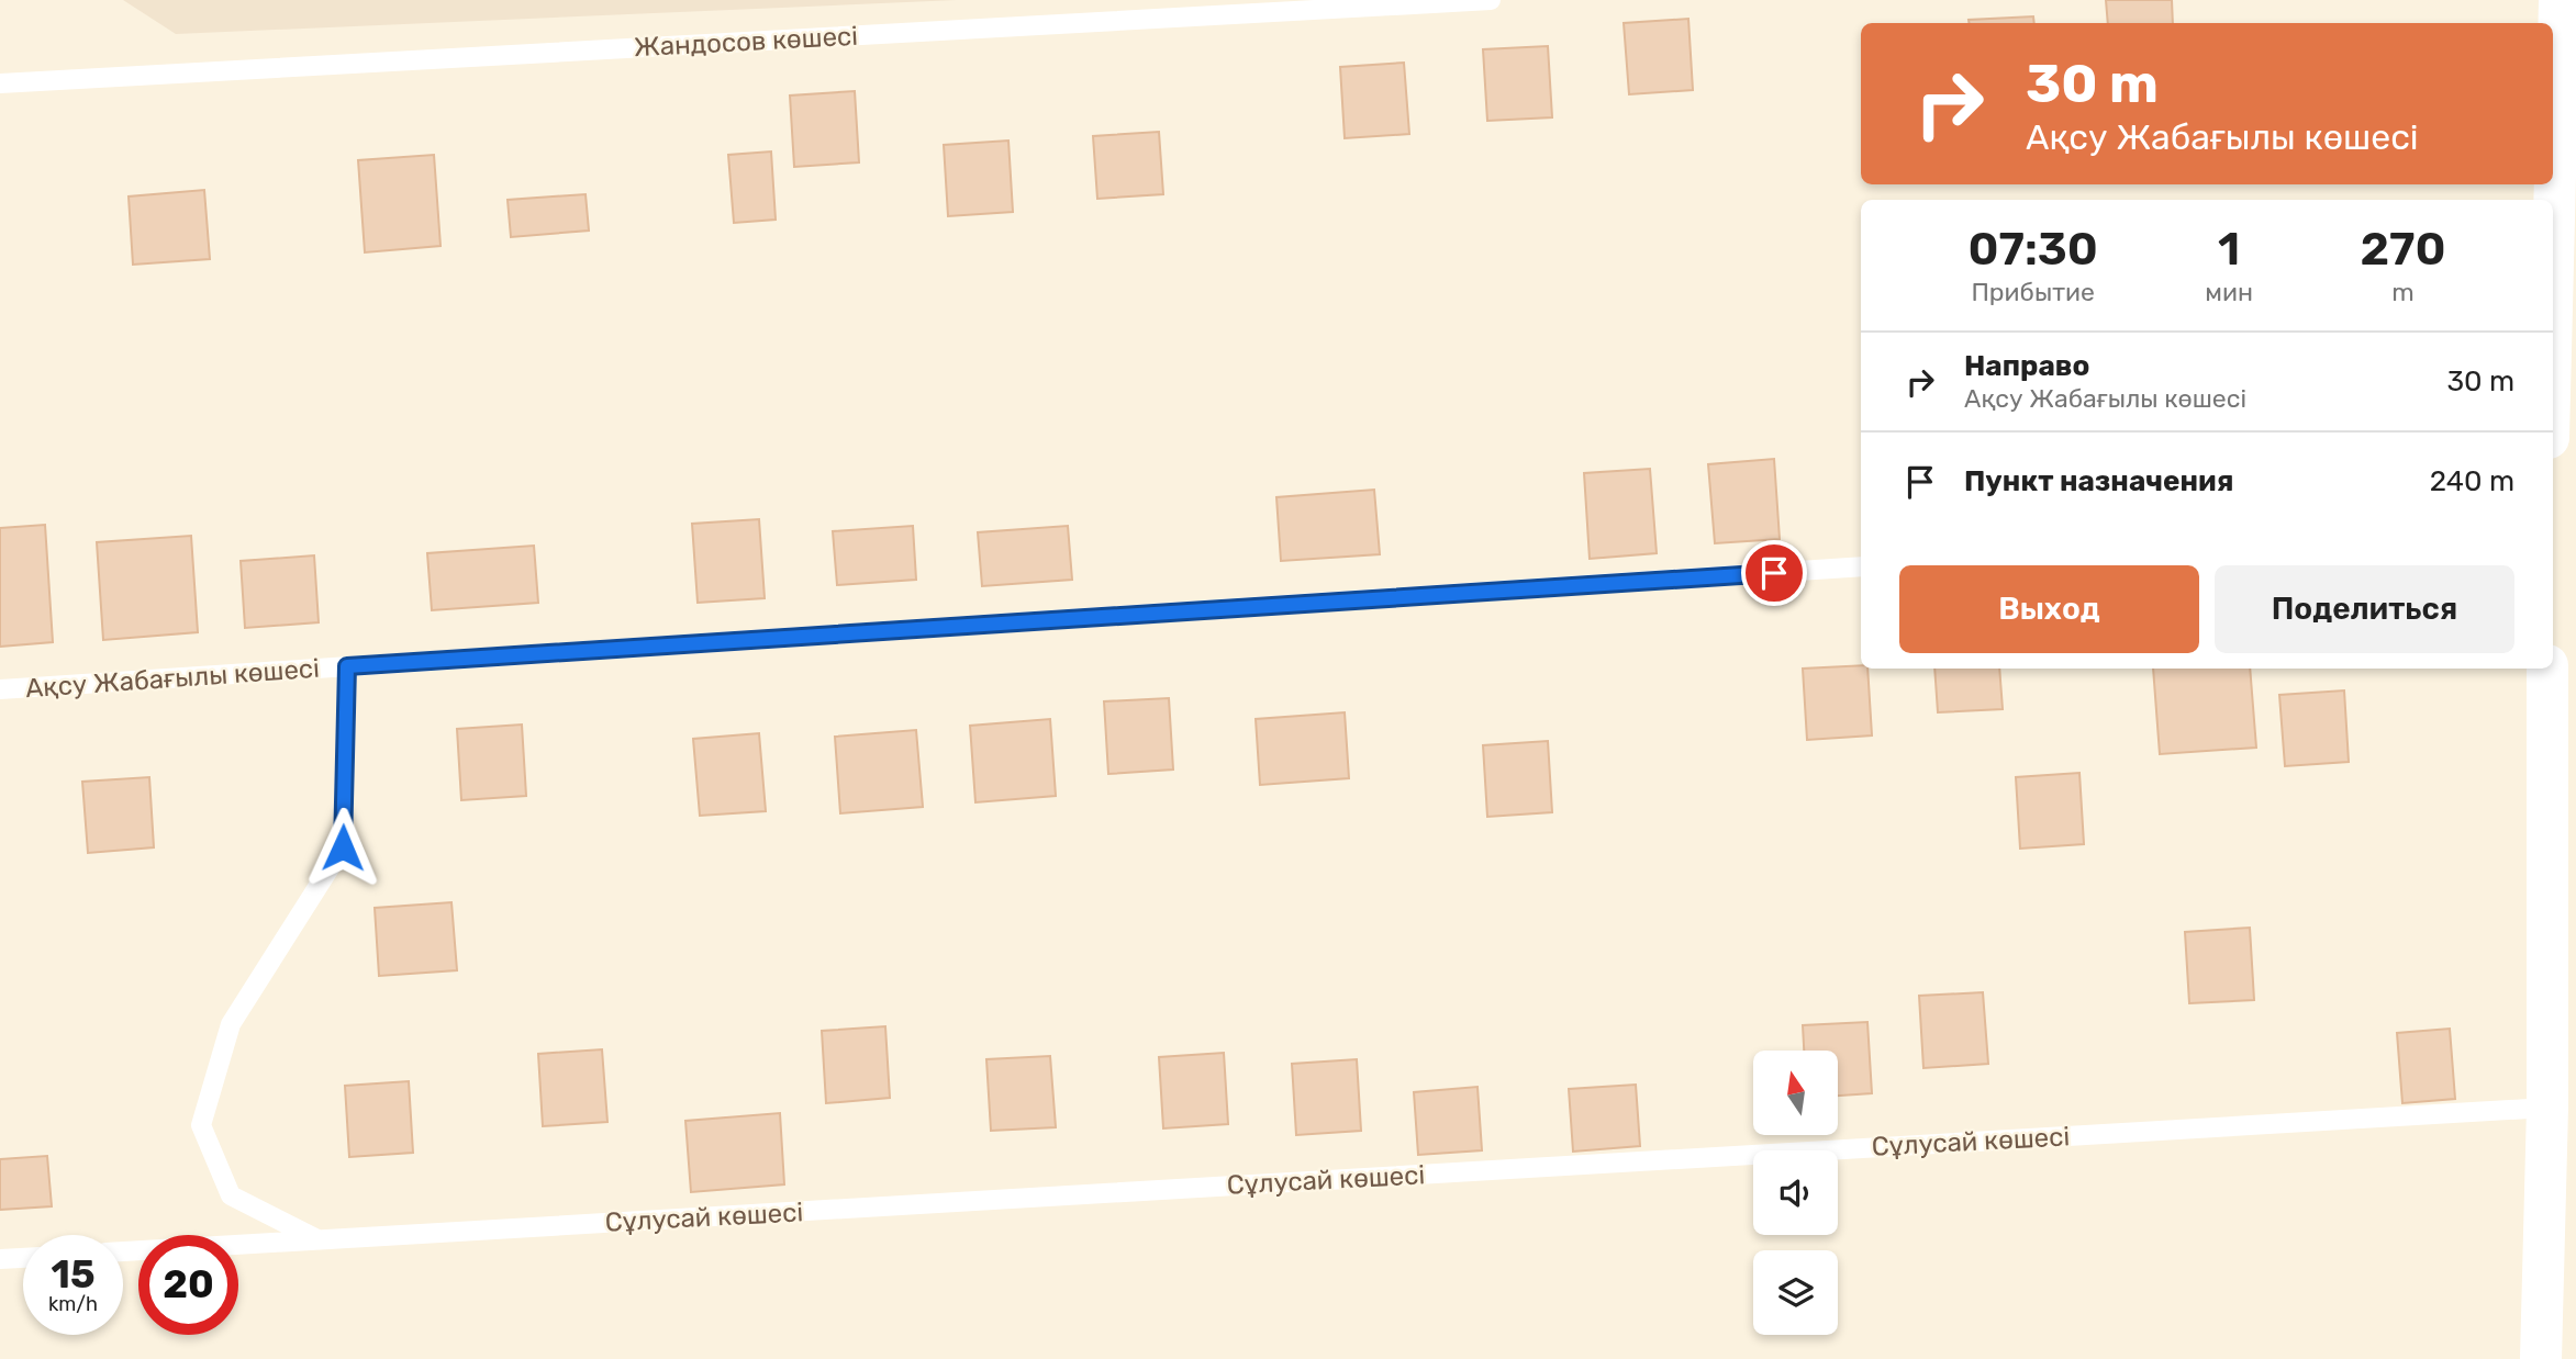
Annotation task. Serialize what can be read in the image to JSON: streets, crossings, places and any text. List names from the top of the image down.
{
  "streets": {
    "lane": ["Жандосов көшесі", "Ақсу Жабағылы көшесі", "Сұлусай көшесі"]
  },
  "north": "top",
  "page": {
    "turn": ["30 m", "Ақсу Жабағылы көшесі"],
    "eta": [
      "07:30",
      "Прибытие",
      "1",
      "мин",
      "270",
      "m"
    ],
    "list": [
      {
        "name": "Направо",
        "note": "Ақсу Жабағылы көшесі",
        "value": "30 m"
      },
      {
        "name": "Пункт назначения",
        "value": "240 m"
      }
    ],
    "buttons": ["Выход", "Поделиться"],
    "speed": "15 km/h",
    "limit": "20"
  }
}
